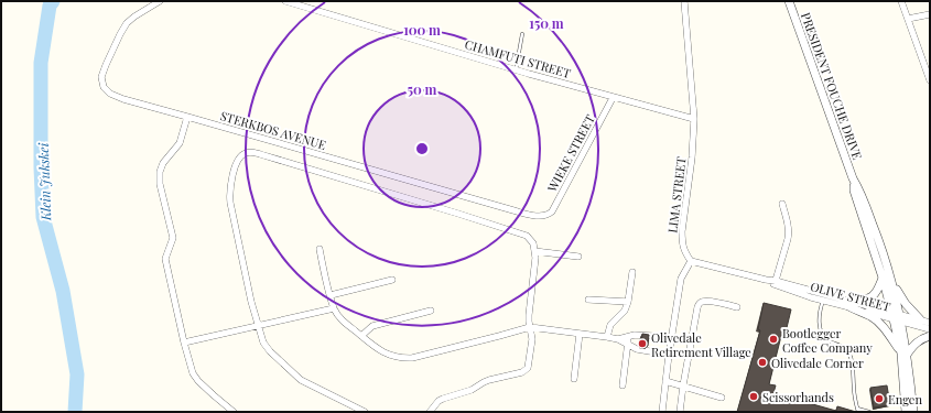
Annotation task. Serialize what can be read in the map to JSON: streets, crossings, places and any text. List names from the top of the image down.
{
  "streets": {
    "street": [
      "CHAMFUTI STREET",
      "PRESIDENT FOUCHE DRIVE",
      "STERKBOS AVENUE",
      "WIEKE STREET",
      "LIMA STREET",
      "OLIVE STREET"
    ]
  },
  "crossings": [
    ["CHAMFUTI STREET", "WIEKE STREET"],
    ["CHAMFUTI STREET", "LIMA STREET"],
    ["PRESIDENT FOUCHE DRIVE", "OLIVE STREET"],
    ["STERKBOS AVENUE", "WIEKE STREET"],
    ["LIMA STREET", "OLIVE STREET"]
  ],
  "water": ["Klein Jukskei"],
  "places": [
    "Bootlegger Coffee Company",
    "Olivedale Retirement Village",
    "Olivedale Corner",
    "Scissorhands",
    "Engen"
  ],
  "rings": ["150 m", "100 m", "50 m"]
}
